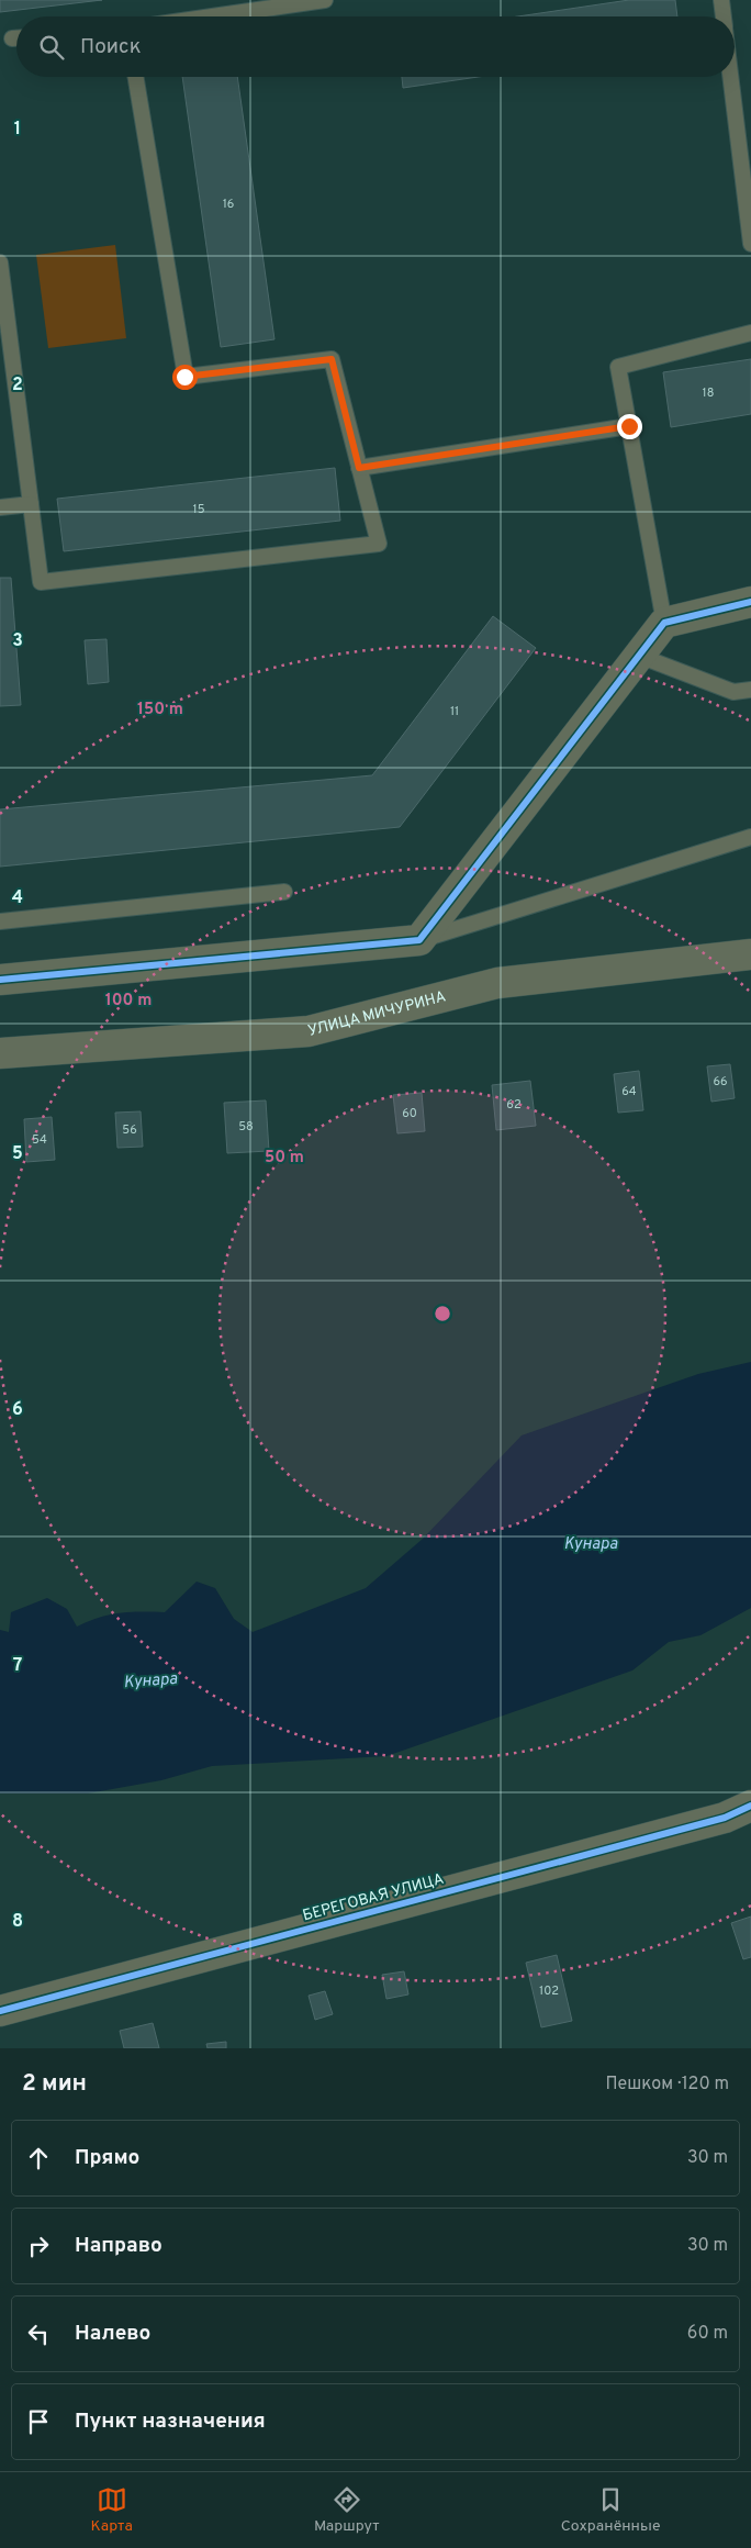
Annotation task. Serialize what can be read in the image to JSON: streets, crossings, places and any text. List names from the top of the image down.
{
  "streets": {
    "street": ["УЛИЦА МИЧУРИНА", "БЕРЕГОВАЯ УЛИЦА"]
  },
  "water": ["Кунара"],
  "house_numbers": [
    "16",
    "18",
    "15",
    "11",
    "66",
    "64",
    "62",
    "60",
    "58",
    "56",
    "54",
    "102"
  ],
  "page": {
    "search": "Поиск",
    "heading": ["2 мин", "Пешком · 120 m"],
    "list": [
      ["Прямо", "30 m"],
      ["Направо", "30 m"],
      ["Налево", "60 m"],
      "Пункт назначения"
    ],
    "nav": ["Карта", "Маршрут", "Сохранённые"]
  },
  "grid": {
    "rows": [
      "1",
      "2",
      "3",
      "4",
      "5",
      "6",
      "7",
      "8"
    ]
  },
  "rings": ["150 m", "100 m", "50 m"]
}
